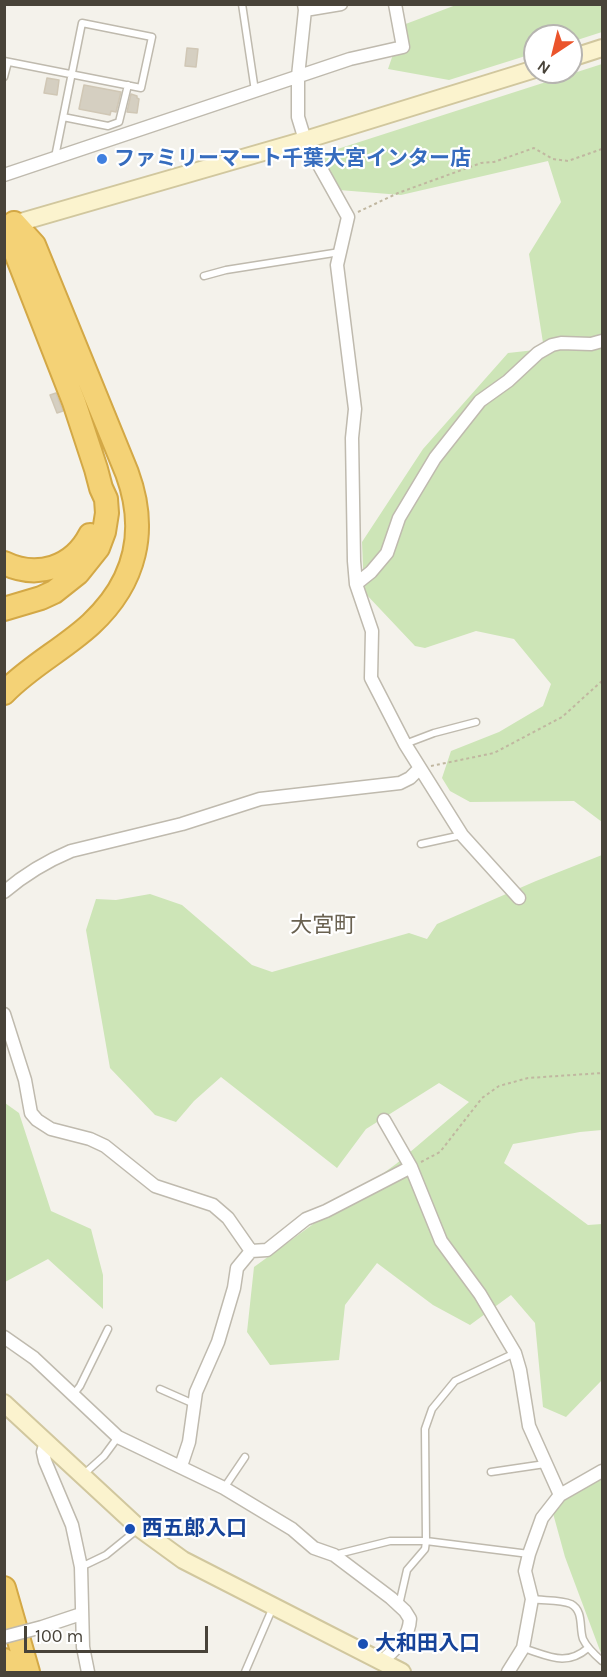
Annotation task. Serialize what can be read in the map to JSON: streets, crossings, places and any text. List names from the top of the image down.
{
  "districts": ["大宮町"],
  "places": ["ファミリーマート千葉大宮インター店", "西五郎入口", "大和田入口"],
  "scale_bar": "100 m",
  "north": "bottom left"
}
